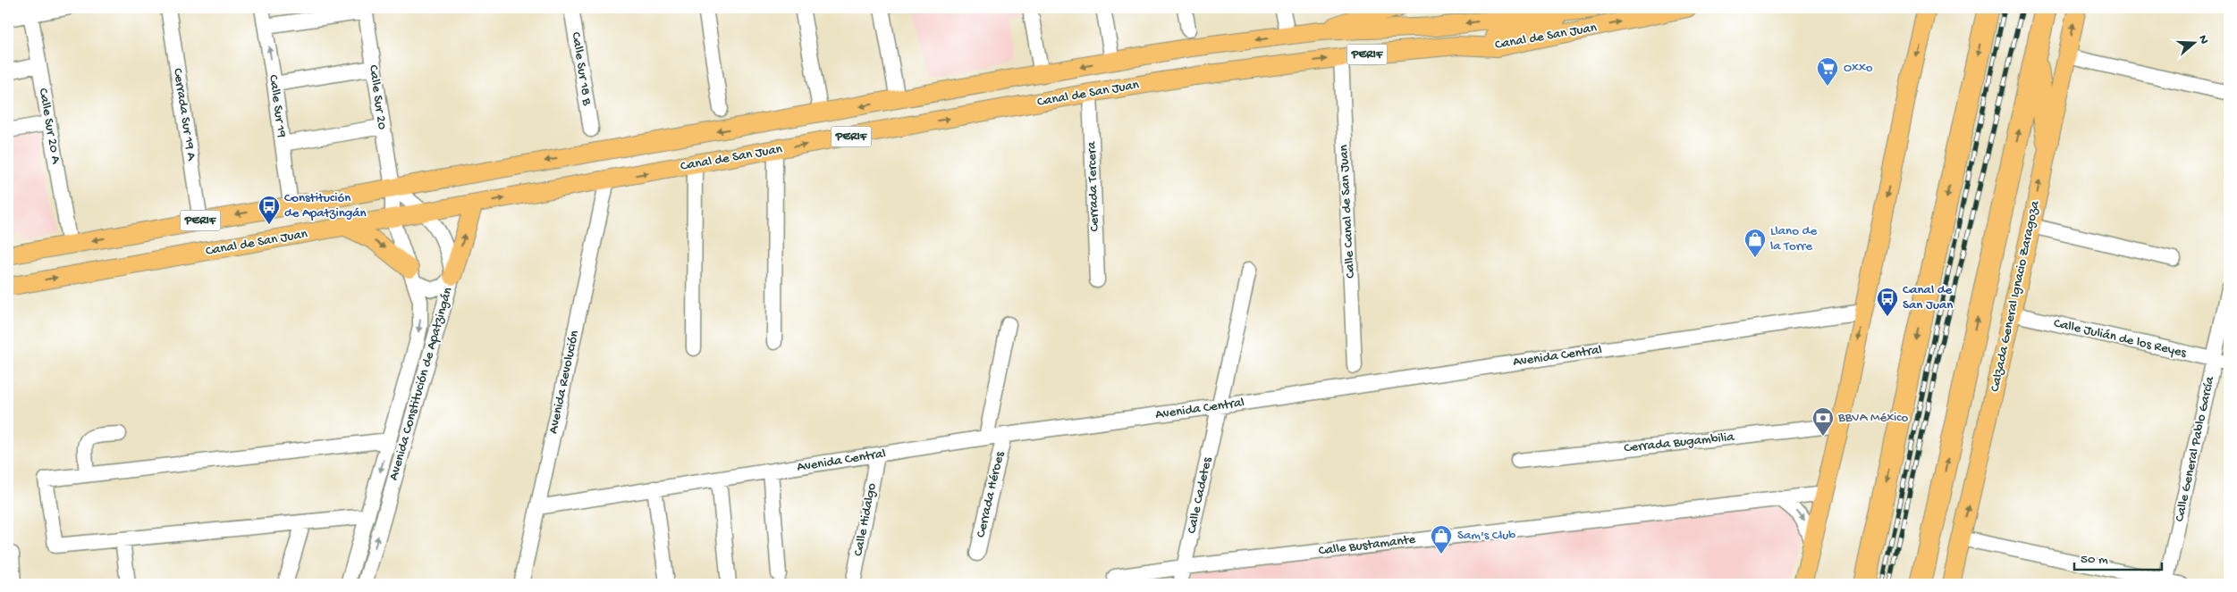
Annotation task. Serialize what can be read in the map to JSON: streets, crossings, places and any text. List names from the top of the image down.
{
  "streets": {
    "main road": ["Canal de San Juan", "PERIF", "Calzada General Ignacio Zaragoza"],
    "street": [
      "Calle Sur 18 B",
      "Calle Sur 20",
      "Calle Sur 19",
      "Cerrada Sur 19 A",
      "Calle Sur 20 A",
      "Cerrada Tercera",
      "Calle Canal de San Juan",
      "Calle Julián de los Reyes",
      "Avenida Central",
      "Avenida Revolución",
      "Avenida Constitución de Apatzingán",
      "Cerrada Bugambilia",
      "Calle General Pablo García",
      "Cerrada Héroes",
      "Calle Cadetes",
      "Calle Hidalgo",
      "Calle Bustamante"
    ]
  },
  "crossings": [
    ["Canal de San Juan", "Calle Sur 20"],
    ["Canal de San Juan", "Calle Sur 19"],
    ["Canal de San Juan", "Cerrada Sur 19 A"],
    ["Canal de San Juan", "Calle Sur 20 A"],
    ["Canal de San Juan", "Cerrada Tercera"],
    ["Canal de San Juan", "Calle Canal de San Juan"],
    ["Canal de San Juan", "Avenida Revolución"],
    ["Canal de San Juan", "Avenida Constitución de Apatzingán"],
    ["Calle Sur 20", "Avenida Constitución de Apatzingán"],
    ["Calzada General Ignacio Zaragoza", "Calle Julián de los Reyes"],
    ["Calle Julián de los Reyes", "Calle General Pablo García"],
    ["Avenida Central", "Avenida Revolución"],
    ["Avenida Central", "Cerrada Héroes"],
    ["Avenida Central", "Calle Cadetes"],
    ["Avenida Central", "Calle Hidalgo"],
    ["Calle Cadetes", "Calle Bustamante"]
  ],
  "places": {
    "supermarket": ["Oxxo"],
    "bus stop": ["Constitución de Apatzingán", "Canal de San Juan"],
    "shop": ["Llano de la Torre", "Sam's Club"],
    "bank": ["BBVA México"]
  },
  "scale_bar": "50 m",
  "north": "right"
}
